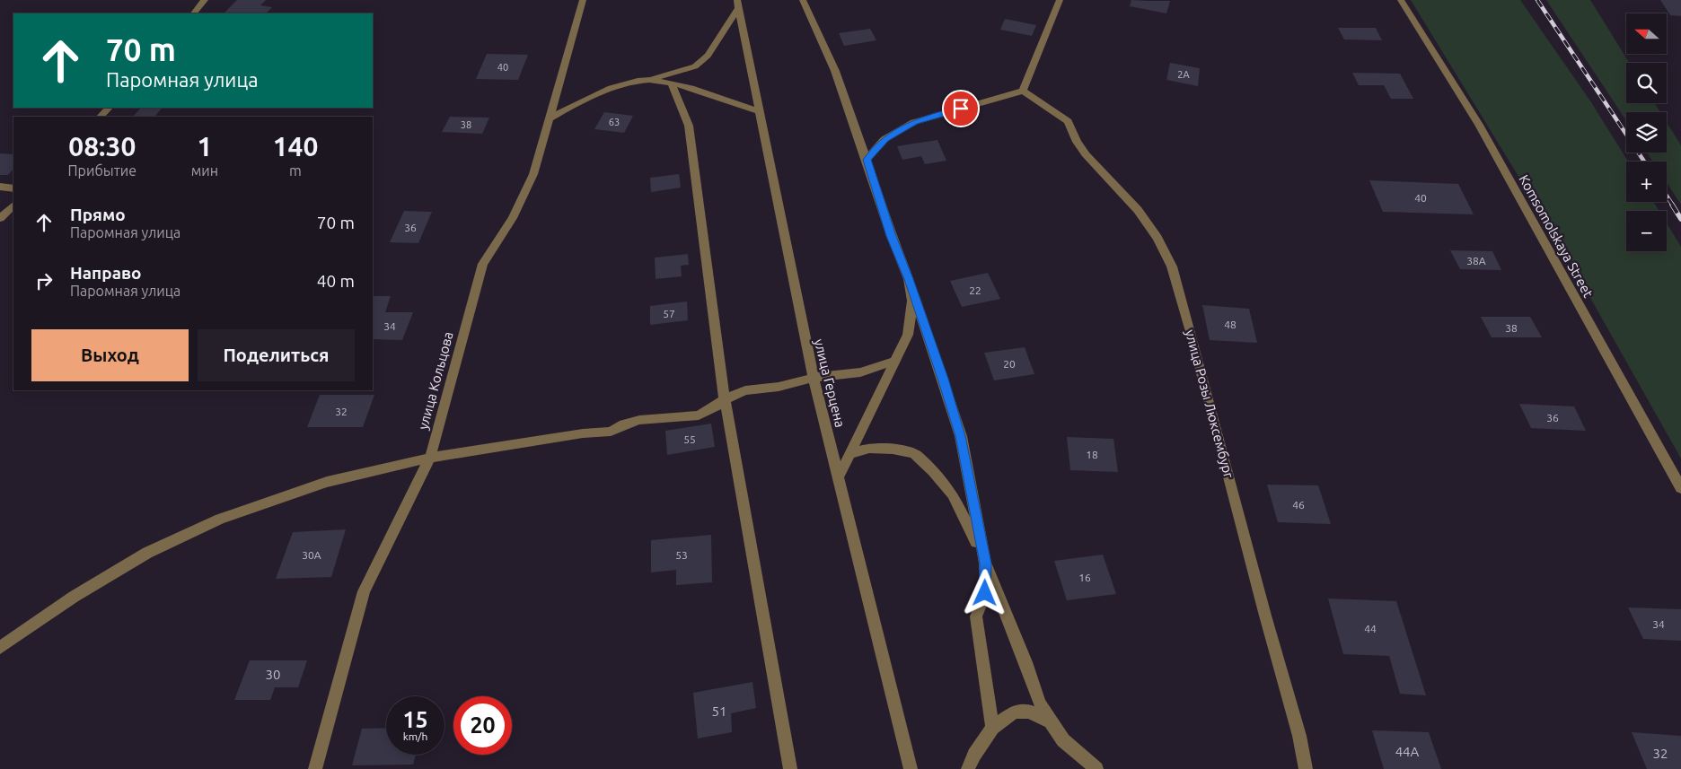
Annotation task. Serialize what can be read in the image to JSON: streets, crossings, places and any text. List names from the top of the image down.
{
  "streets": {
    "street": [
      "Komsomolskaya Street",
      "улица Кольцова",
      "улица Герцена",
      "улица Розы Люксембург"
    ]
  },
  "house_numbers": [
    "40",
    "2А",
    "63",
    "38",
    "40",
    "36",
    "38А",
    "22",
    "57",
    "48",
    "34",
    "38",
    "20",
    "32",
    "36",
    "55",
    "18",
    "46",
    "30А",
    "53",
    "16",
    "34",
    "44",
    "30",
    "51",
    "44А",
    "32"
  ],
  "north": "left",
  "page": {
    "map_buttons": ["+", "−"],
    "turn": ["70 m", "Паромная улица"],
    "eta": [
      "08:30",
      "Прибытие",
      "1",
      "мин",
      "140",
      "m"
    ],
    "list": [
      {
        "name": "Прямо",
        "note": "Паромная улица",
        "value": "70 m"
      },
      {
        "name": "Направо",
        "note": "Паромная улица",
        "value": "40 m"
      }
    ],
    "buttons": ["Выход", "Поделиться"],
    "speed": "15 km/h",
    "limit": "20"
  }
}
